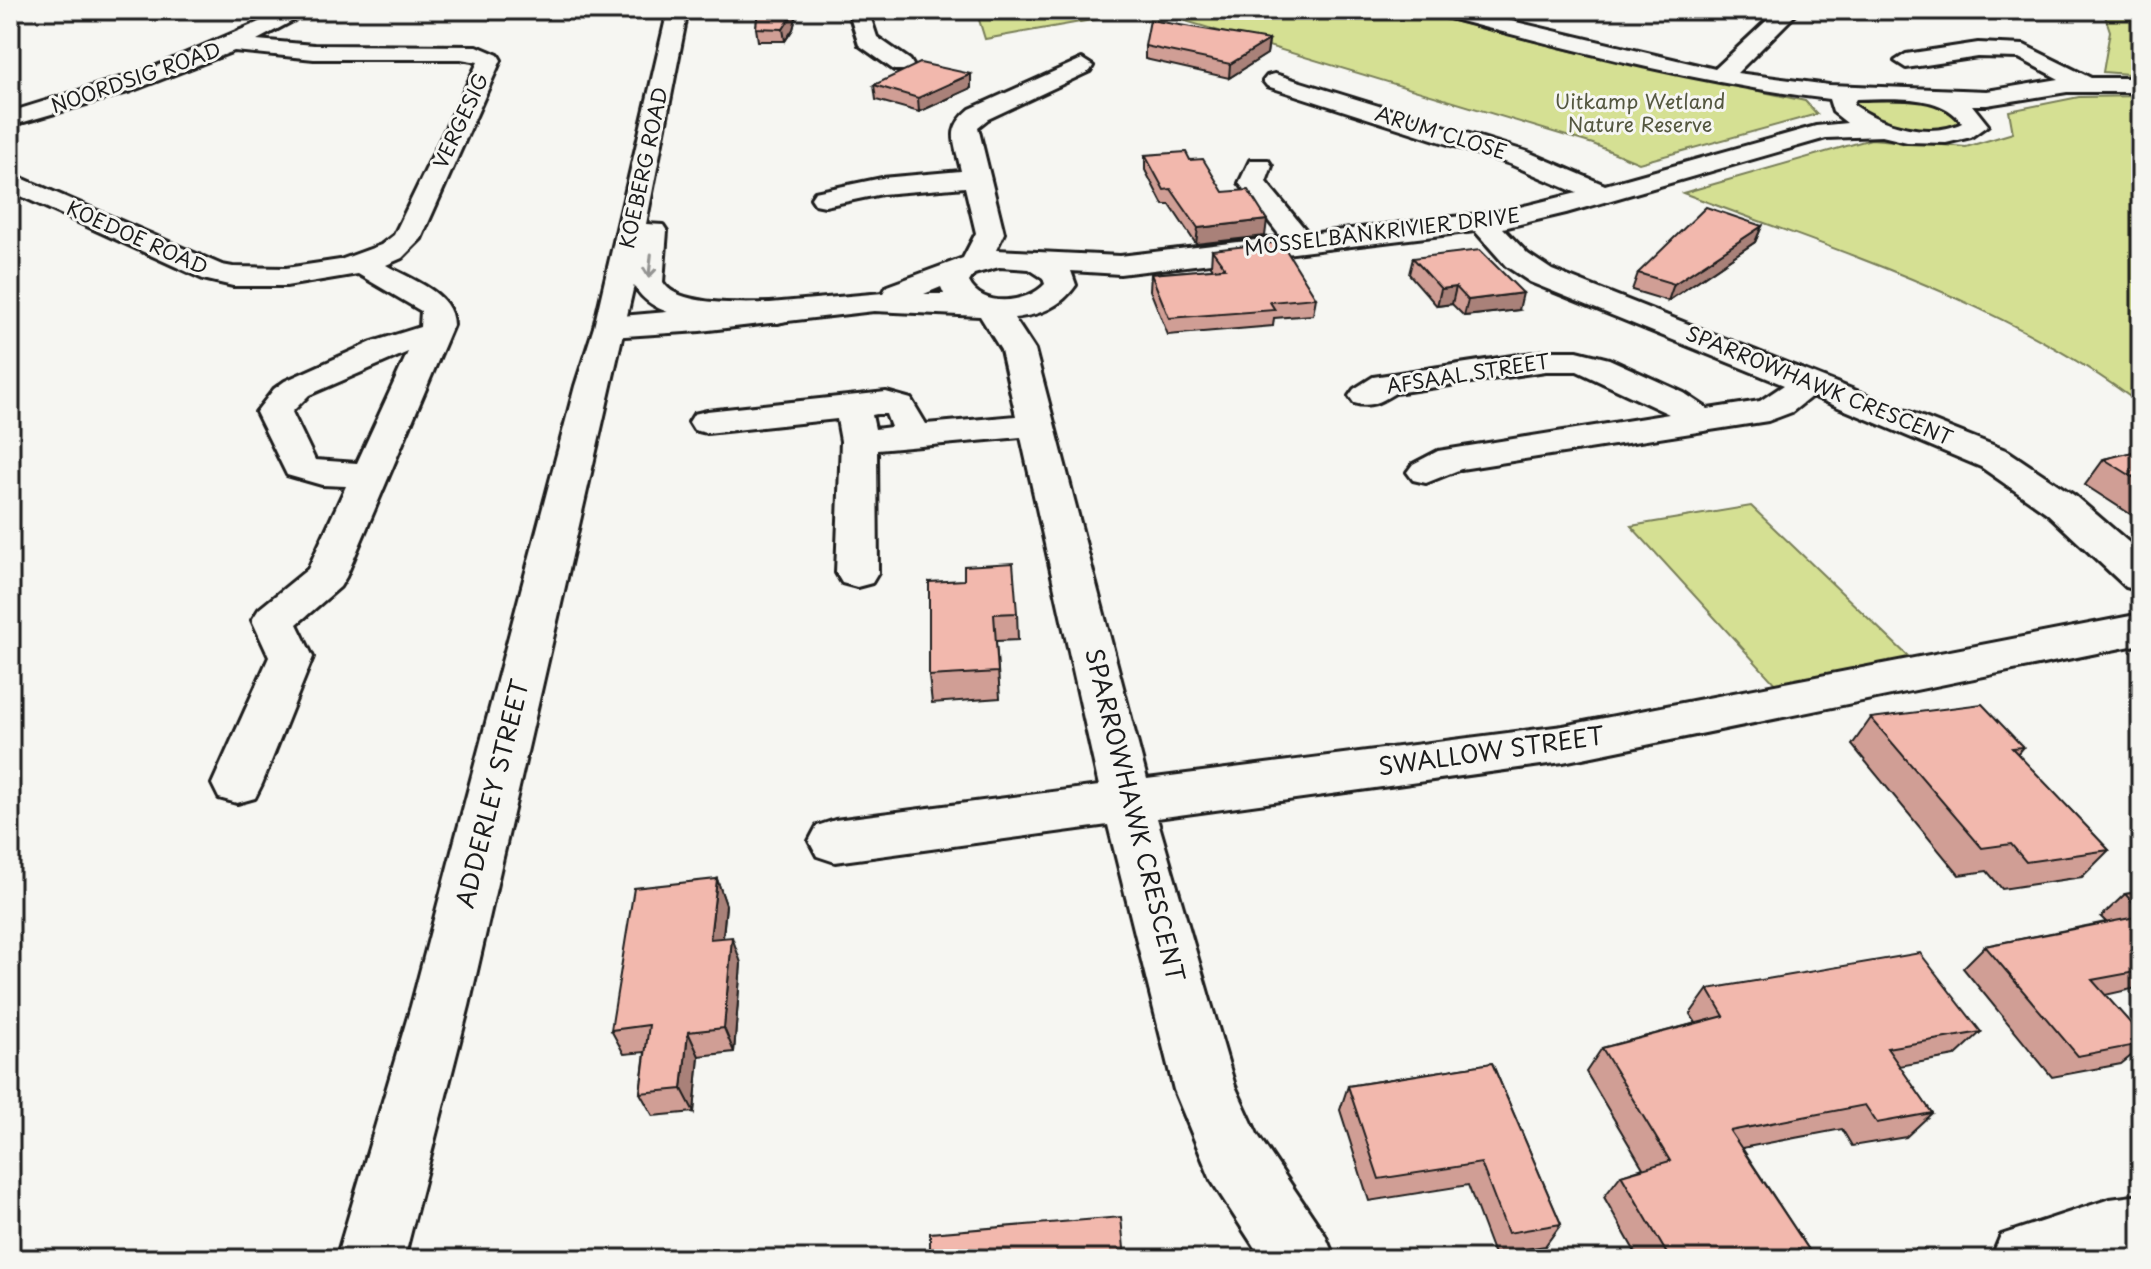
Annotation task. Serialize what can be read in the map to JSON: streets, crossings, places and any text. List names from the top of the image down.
{
  "streets": {
    "street": [
      "NOORDSIG ROAD",
      "VERGESIG",
      "ARUM CLOSE",
      "KOEBERG ROAD",
      "MOSSELBANKRIVIER DRIVE",
      "KOEDOE ROAD",
      "AFSAAL STREET",
      "SPARROWHAWK CRESCENT",
      "SWALLOW STREET",
      "ADDERLEY STREET"
    ]
  },
  "crossings": [
    ["NOORDSIG ROAD", "VERGESIG"],
    ["VERGESIG", "KOEDOE ROAD"],
    ["ARUM CLOSE", "MOSSELBANKRIVIER DRIVE"],
    ["KOEBERG ROAD", "MOSSELBANKRIVIER DRIVE"],
    ["KOEBERG ROAD", "ADDERLEY STREET"],
    ["MOSSELBANKRIVIER DRIVE", "SPARROWHAWK CRESCENT"],
    ["MOSSELBANKRIVIER DRIVE", "ADDERLEY STREET"],
    ["SPARROWHAWK CRESCENT", "SWALLOW STREET"]
  ],
  "parks": ["Uitkamp Wetland Nature Reserve"]
}
